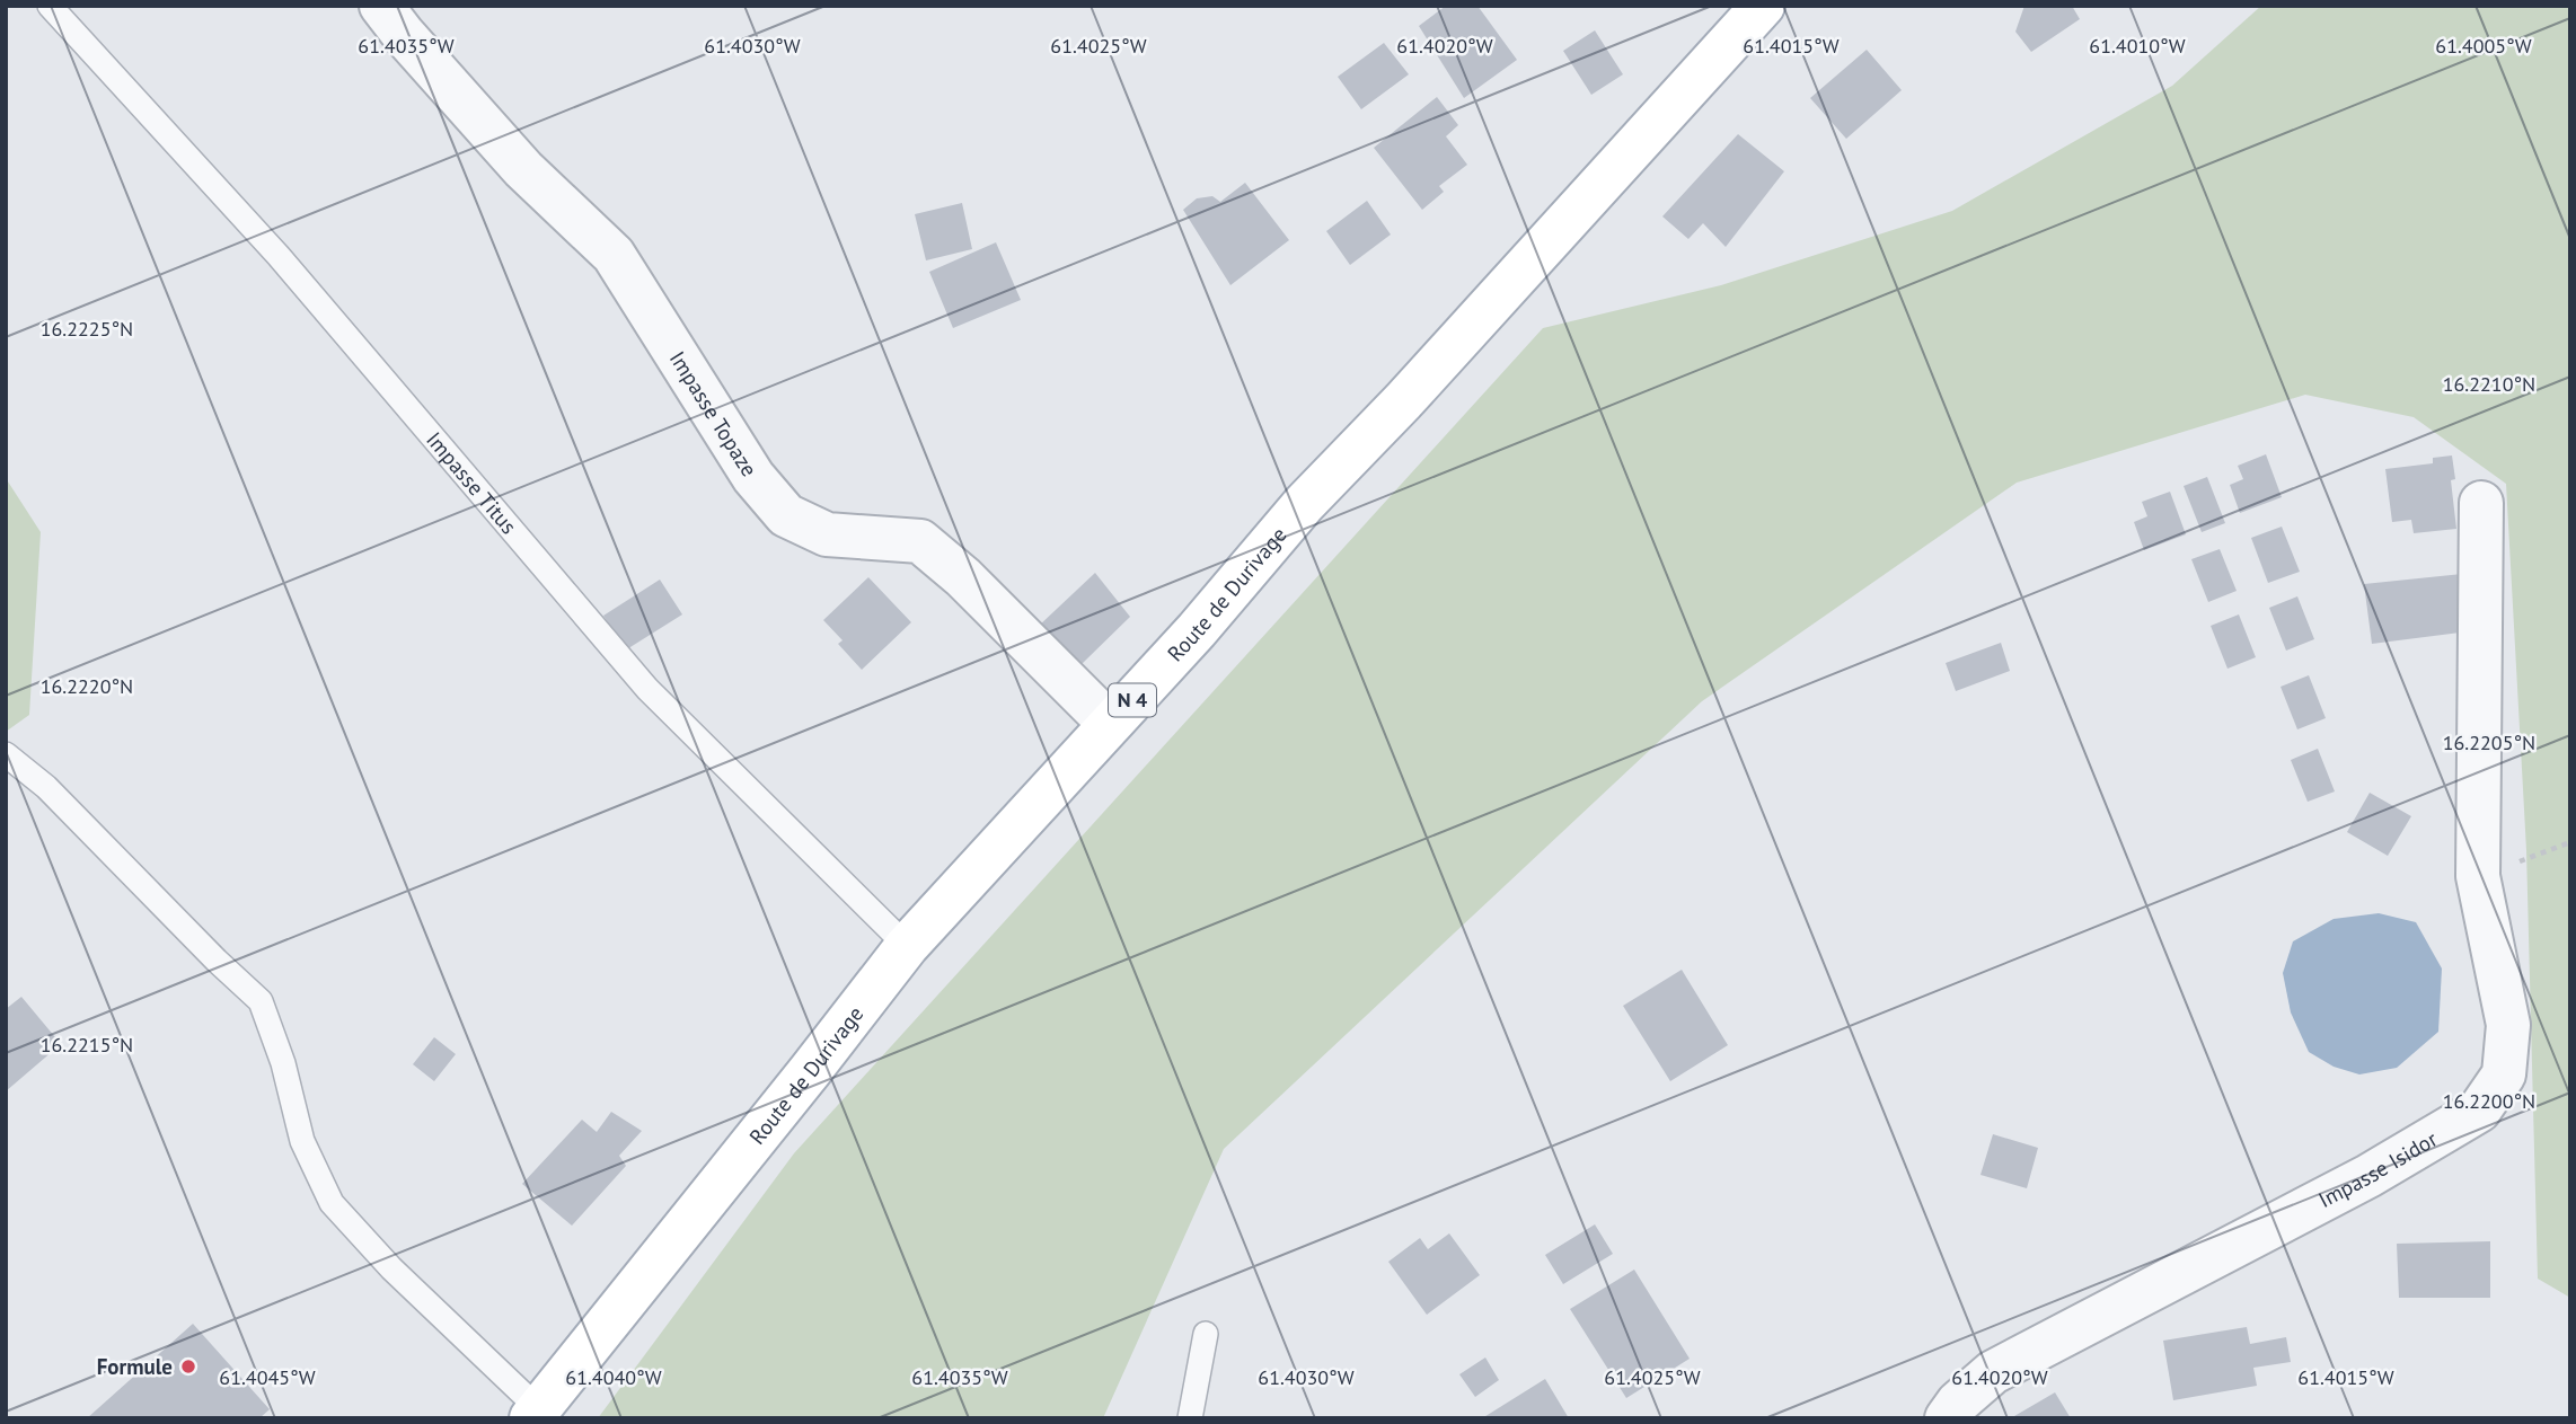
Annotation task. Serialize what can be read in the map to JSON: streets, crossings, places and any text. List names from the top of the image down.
{
  "streets": {
    "main road": ["Route de Durivage", "N 4"],
    "street": ["Impasse Topaze", "Impasse Isidor"],
    "lane": ["Impasse Titus"]
  },
  "crossings": [
    ["Impasse Topaze", "Route de Durivage"],
    ["Impasse Titus", "Route de Durivage"]
  ],
  "places": ["Formule"],
  "coordinates": [
    "61.4025°W",
    "61.4015°W",
    "61.4035°W",
    "61.4030°W",
    "61.4020°W",
    "61.4010°W",
    "61.4005°W",
    "16.2225°N",
    "16.2210°N",
    "16.2220°N",
    "16.2205°N",
    "16.2215°N",
    "16.2200°N",
    "61.4045°W",
    "61.4040°W"
  ]
}
